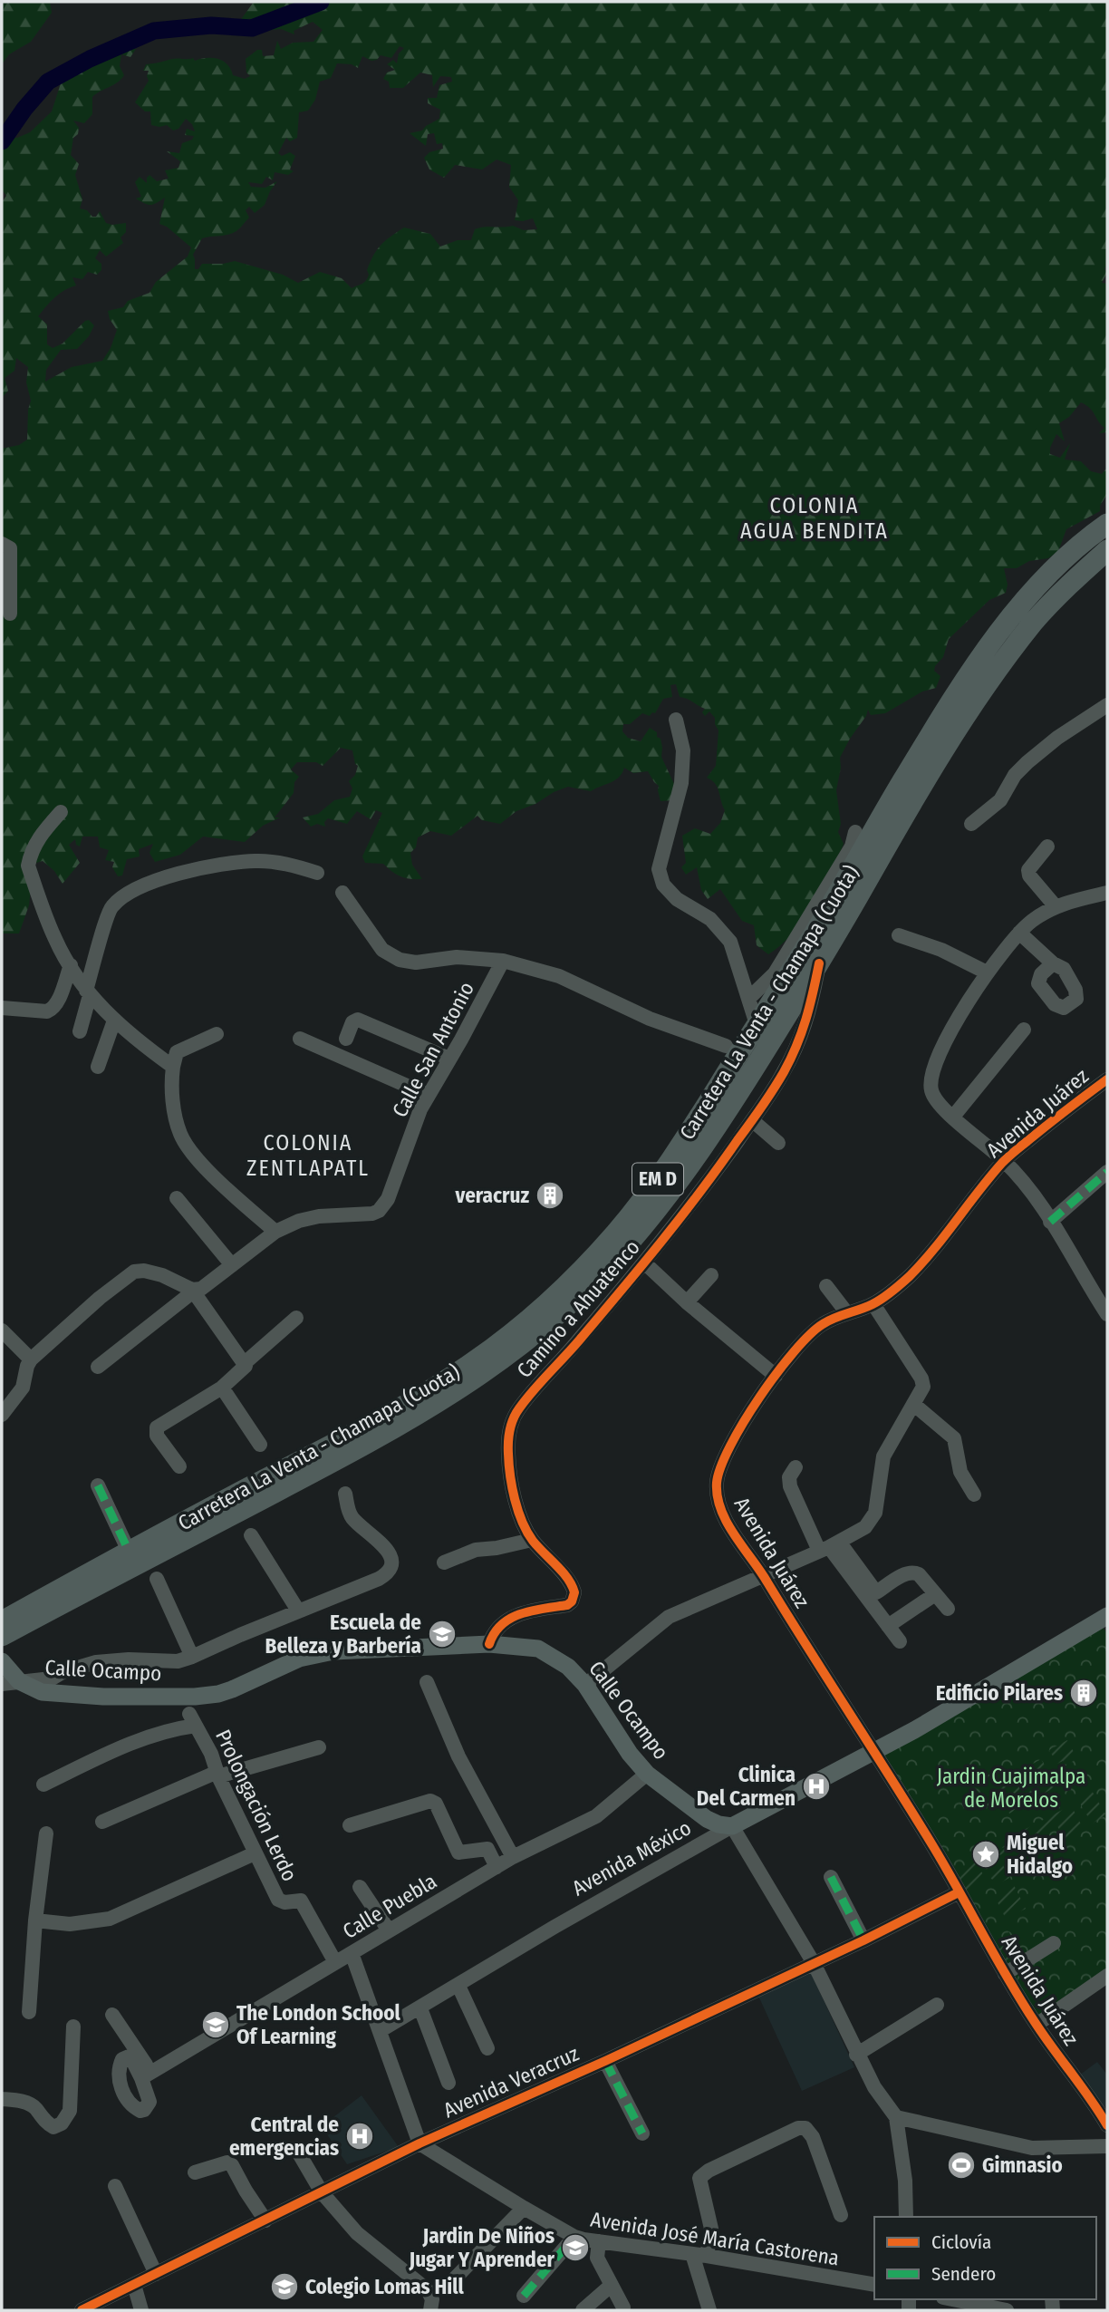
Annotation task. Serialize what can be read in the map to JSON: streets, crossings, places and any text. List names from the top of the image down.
{
  "streets": {
    "highway": ["Carretera La Venta - Chamapa (Cuota)", "EM D"],
    "main road": ["Calle Ocampo", "Avenida México"],
    "street": [
      "Calle San Antonio",
      "Avenida Juárez",
      "Camino a Ahuatenco",
      "Prolongación Lerdo",
      "Calle Puebla",
      "Avenida Veracruz",
      "Avenida José María Castorena"
    ]
  },
  "crossings": [
    ["Carretera La Venta - Chamapa (Cuota)", "Camino a Ahuatenco"],
    ["Avenida Juárez", "Avenida México"],
    ["Avenida Juárez", "Avenida Veracruz"],
    ["Camino a Ahuatenco", "Calle Ocampo"],
    ["Calle Ocampo", "Avenida México"],
    ["Calle Ocampo", "Calle Puebla"],
    ["Prolongación Lerdo", "Calle Puebla"],
    ["Avenida Veracruz", "Avenida José María Castorena"]
  ],
  "districts": ["COLONIA AGUA BENDITA", "COLONIA ZENTLAPATL"],
  "parks": ["Jardin Cuajimalpa de Morelos"],
  "places": {
    "building": ["veracruz", "Edificio Pilares"],
    "school or university": [
      "Escuela de Belleza y Barbería",
      "The London School Of Learning",
      "Jardin De Niños Jugar Y Aprender",
      "Colegio Lomas Hill"
    ],
    "hospital": ["Clinica Del Carmen", "Central de emergencias"],
    "place": ["Miguel Hidalgo"],
    "sports": ["Gimnasio"]
  },
  "legend": ["Ciclovía", "Sendero"]
}
